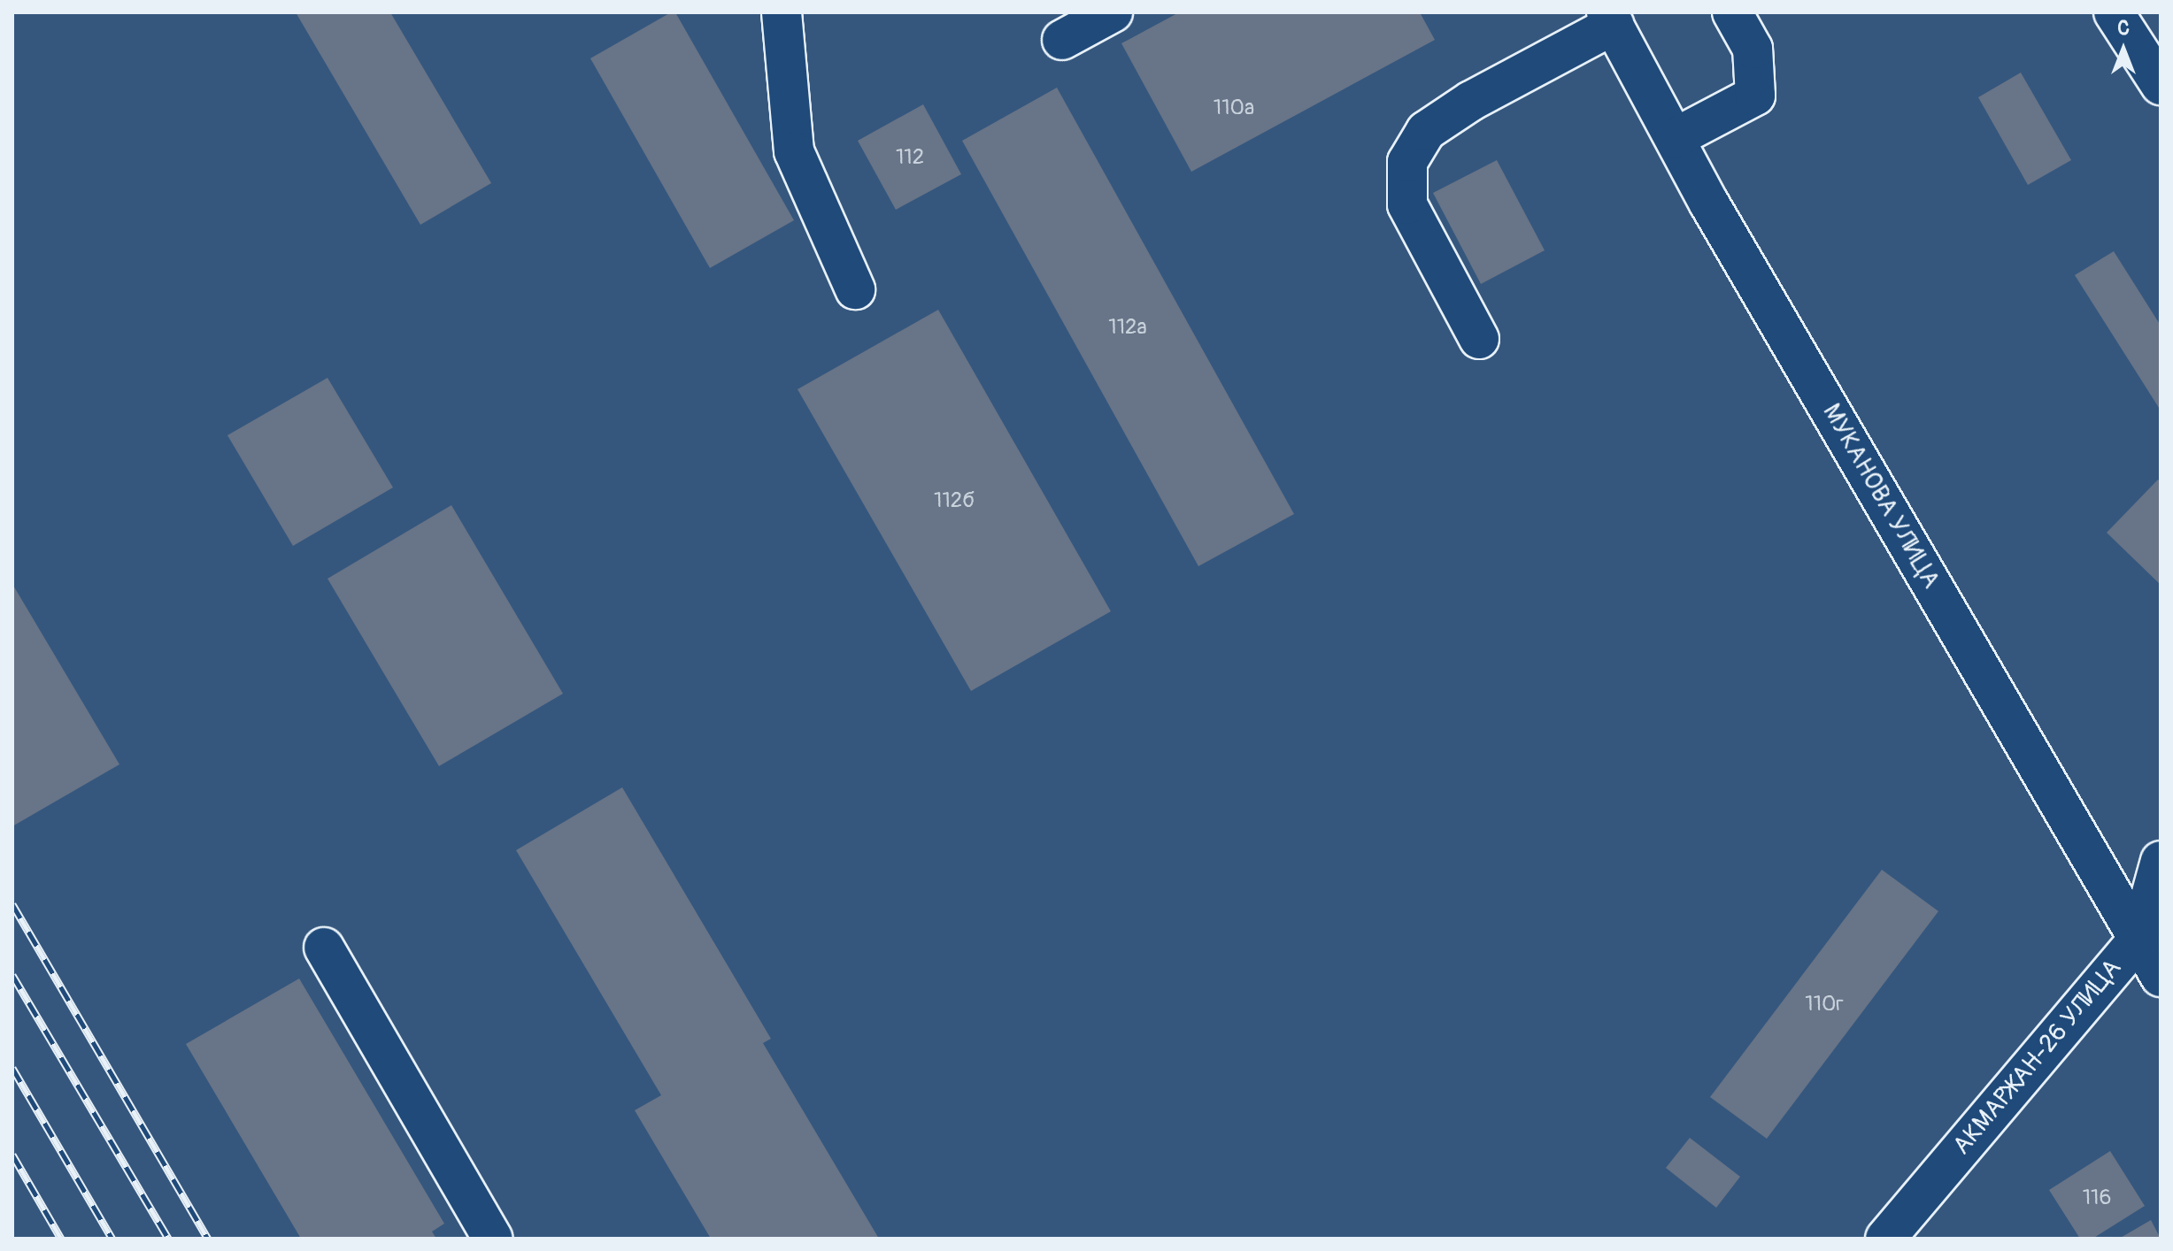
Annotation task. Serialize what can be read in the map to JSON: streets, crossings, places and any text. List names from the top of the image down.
{
  "streets": {
    "street": ["МУКАНОВА УЛИЦА", "АКМАРЖАН-26 УЛИЦА"]
  },
  "crossings": [
    ["МУКАНОВА УЛИЦА", "АКМАРЖАН-26 УЛИЦА"]
  ],
  "house_numbers": [
    "110а",
    "112",
    "112а",
    "112б",
    "110г",
    "116"
  ],
  "north": "top"
}
